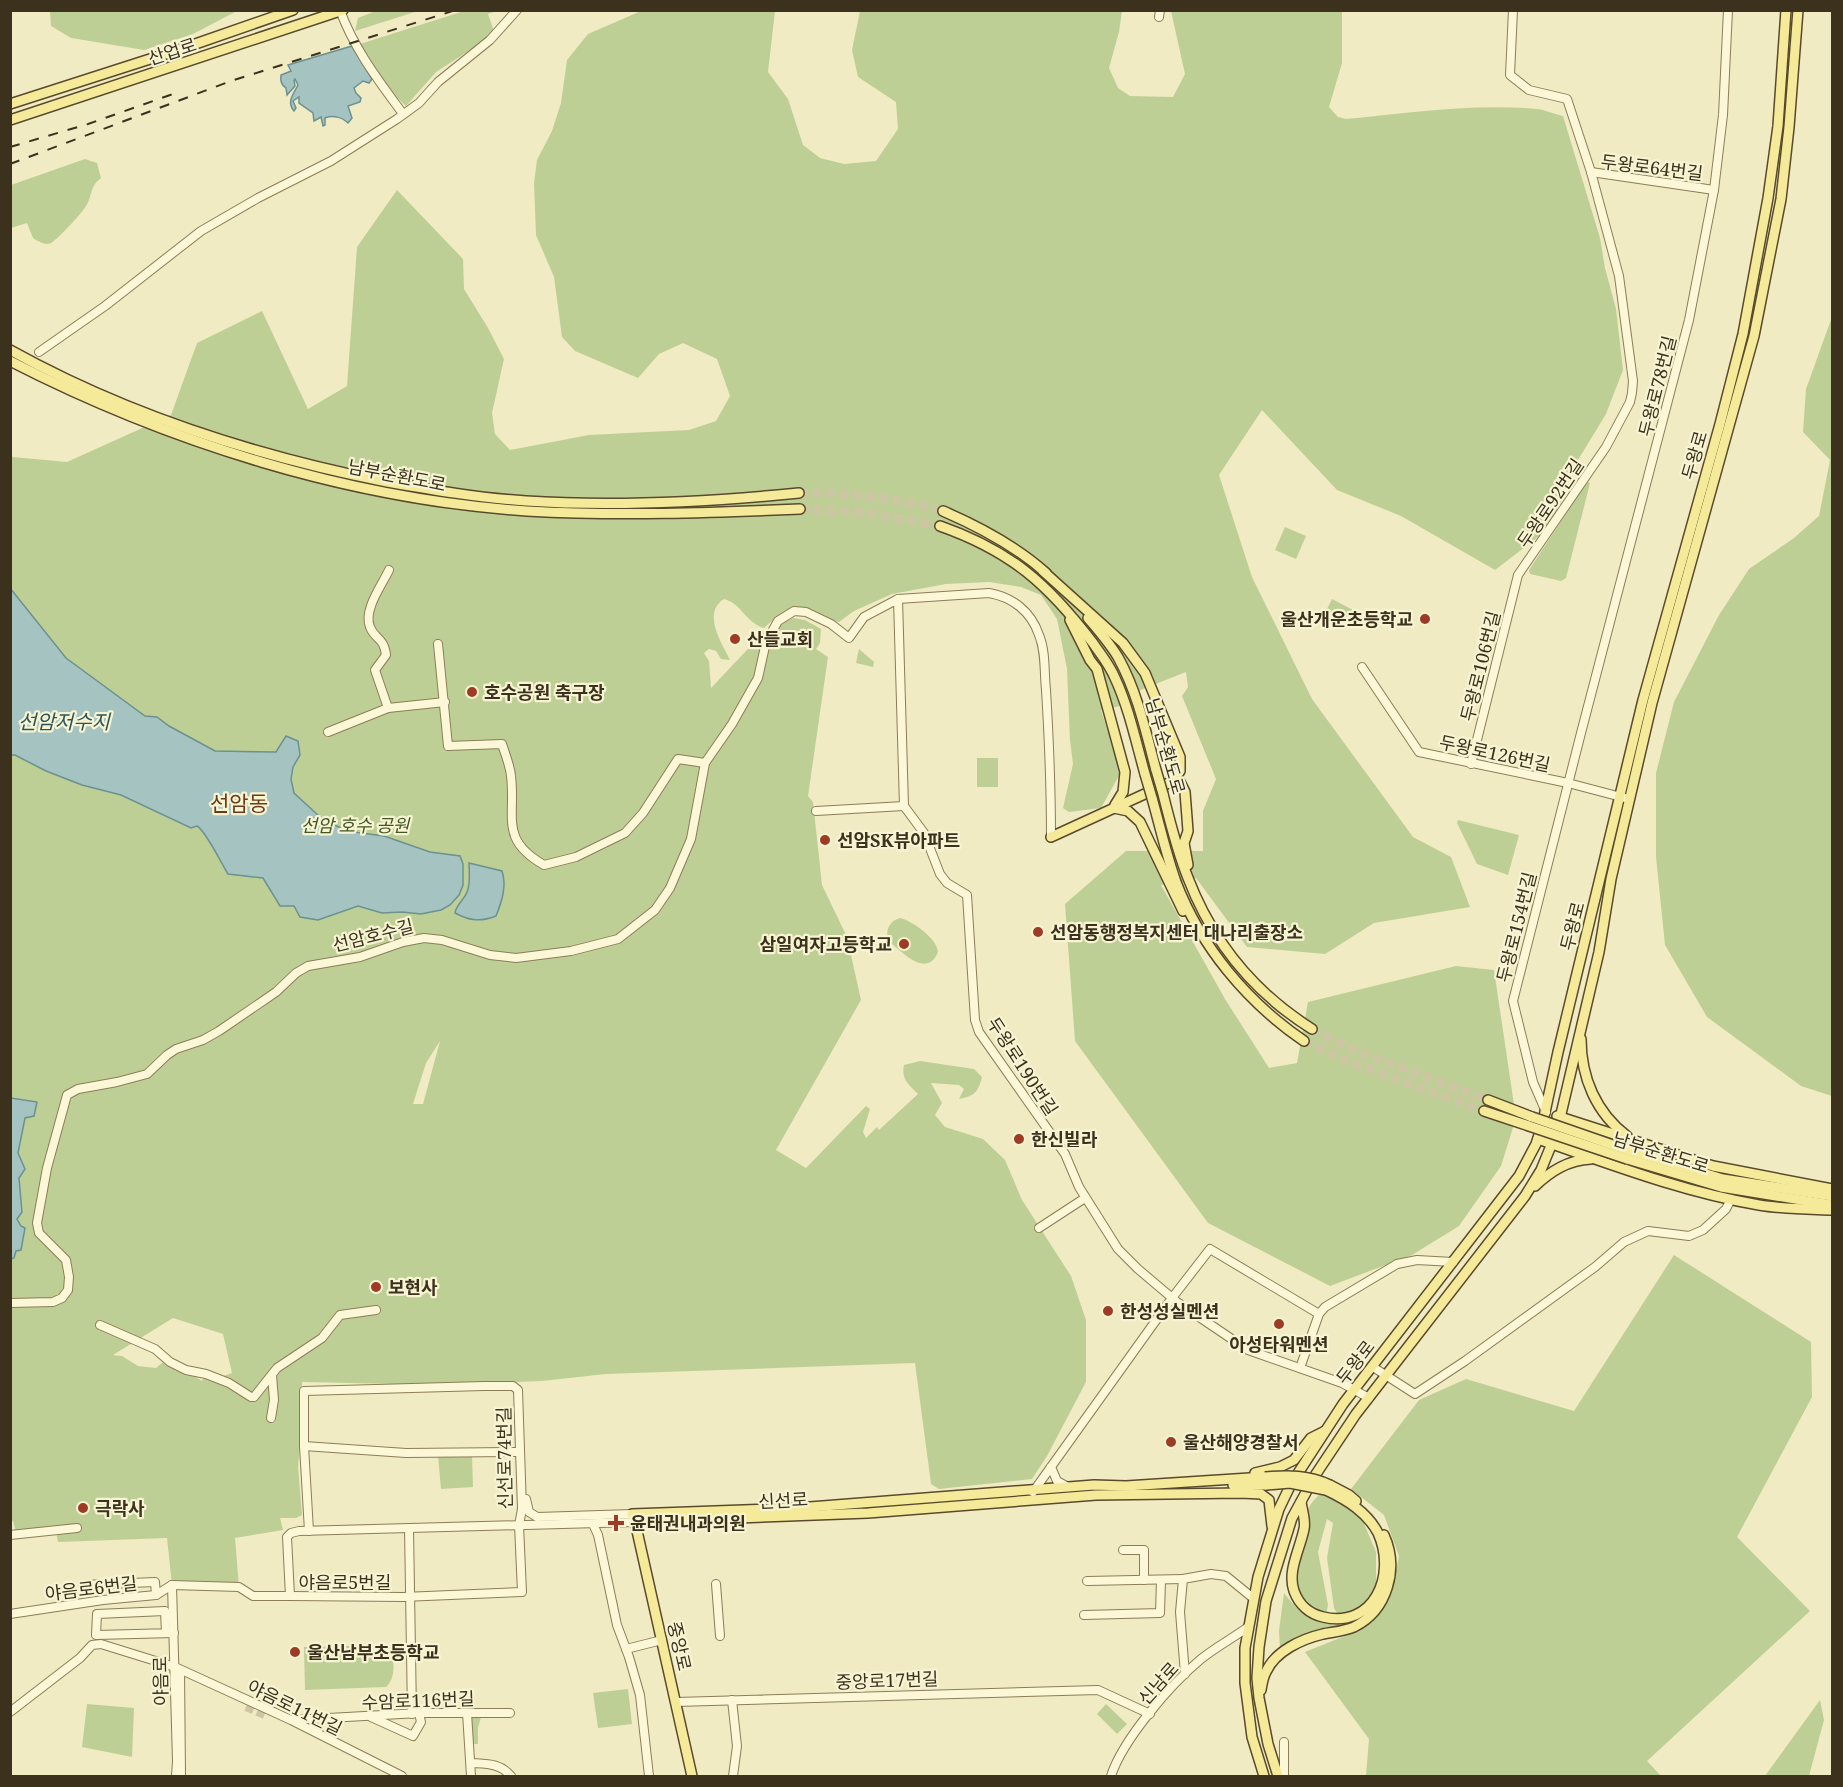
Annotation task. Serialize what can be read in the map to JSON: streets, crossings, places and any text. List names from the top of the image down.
{
  "streets": {
    "main road": [
      "산업로",
      "두왕로",
      "남부순환도로",
      "신선로",
      "중앙로"
    ],
    "street": [
      "두왕로64번길",
      "두왕로78번길",
      "두왕로92번길",
      "두왕로106번길",
      "두왕로126번길",
      "두왕로154번길",
      "선암호수길",
      "두왕로190번길",
      "신선로74번길",
      "야음로5번길",
      "야음로6번길",
      "중앙로17번길",
      "야음로",
      "신남로",
      "수암로116번길",
      "야음로11번길"
    ]
  },
  "crossings": [
    ["두왕로64번길", "두왕로78번길"],
    ["두왕로78번길", "두왕로92번길"],
    ["두왕로78번길", "두왕로126번길"],
    ["두왕로78번길", "두왕로154번길"],
    ["두왕로", "두왕로126번길"],
    ["두왕로", "두왕로154번길"],
    ["두왕로", "두왕로190번길"],
    ["두왕로", "신남로"],
    ["두왕로92번길", "두왕로106번길"],
    ["두왕로106번길", "두왕로126번길"],
    ["두왕로126번길", "두왕로154번길"],
    ["신선로74번길", "신선로"],
    ["신선로74번길", "야음로5번길"],
    ["신선로", "야음로5번길"],
    ["신선로", "중앙로"],
    ["야음로5번길", "야음로6번길"],
    ["야음로5번길", "야음로"],
    ["야음로6번길", "야음로"],
    ["중앙로", "중앙로17번길"],
    ["중앙로17번길", "신남로"],
    ["야음로", "야음로11번길"],
    ["수암로116번길", "야음로11번길"]
  ],
  "districts": ["선암동"],
  "water": ["선암저수지"],
  "parks": ["선암 호수 공원"],
  "places": {
    "other": [
      "울산개운초등학교",
      "산들교회",
      "호수공원 축구장",
      "선암SK뷰아파트",
      "선암동행정복지센터 대나리출장소",
      "삼일여자고등학교",
      "한신빌라",
      "보현사",
      "한성성실멘션",
      "아성타워멘션",
      "울산해양경찰서",
      "극락사",
      "울산남부초등학교"
    ],
    "health": ["윤태권내과의원"]
  }
}
